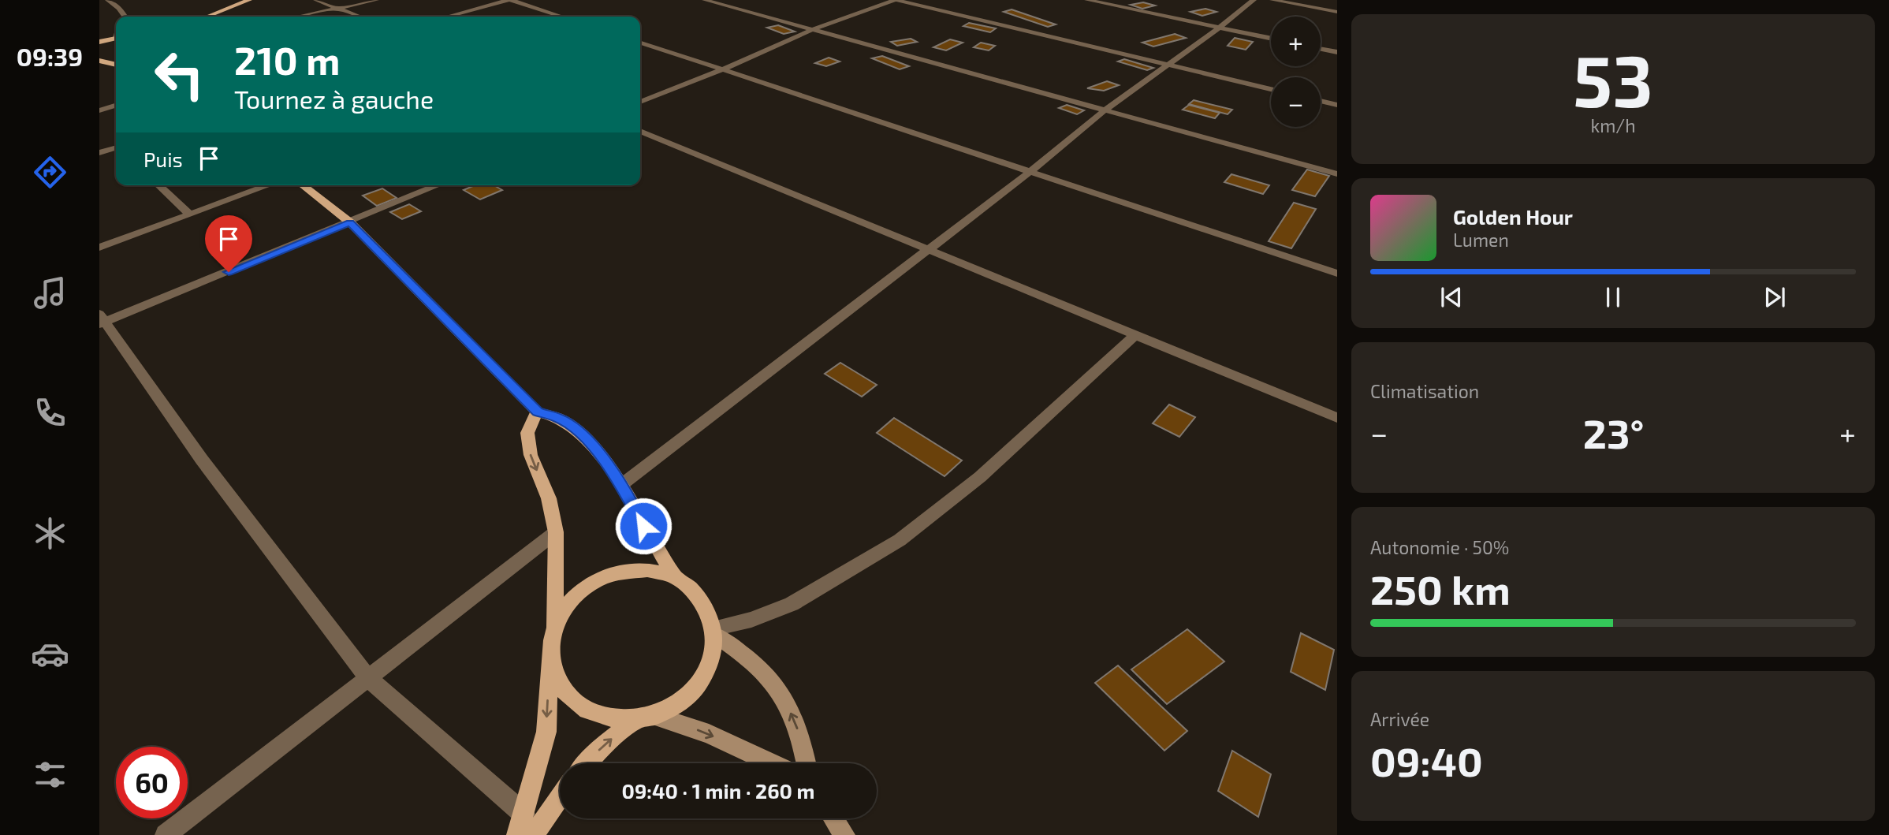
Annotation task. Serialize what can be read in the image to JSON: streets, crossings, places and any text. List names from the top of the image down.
{
  "page": {
    "tabs": "09:39",
    "tile": [
      ["53", "km/h"],
      "Climatisation",
      ["Autonomie · 50%", "250 km"],
      ["Arrivée", "09:40"]
    ],
    "map_buttons": ["+", "−"],
    "turn": ["210 m", "Tournez à gauche"],
    "then": "Puis",
    "song": ["Golden Hour", "Lumen"],
    "heat": ["−", "23°", "+"],
    "limit": "60",
    "trip": "09:40 · 1 min · 260 m"
  }
}
